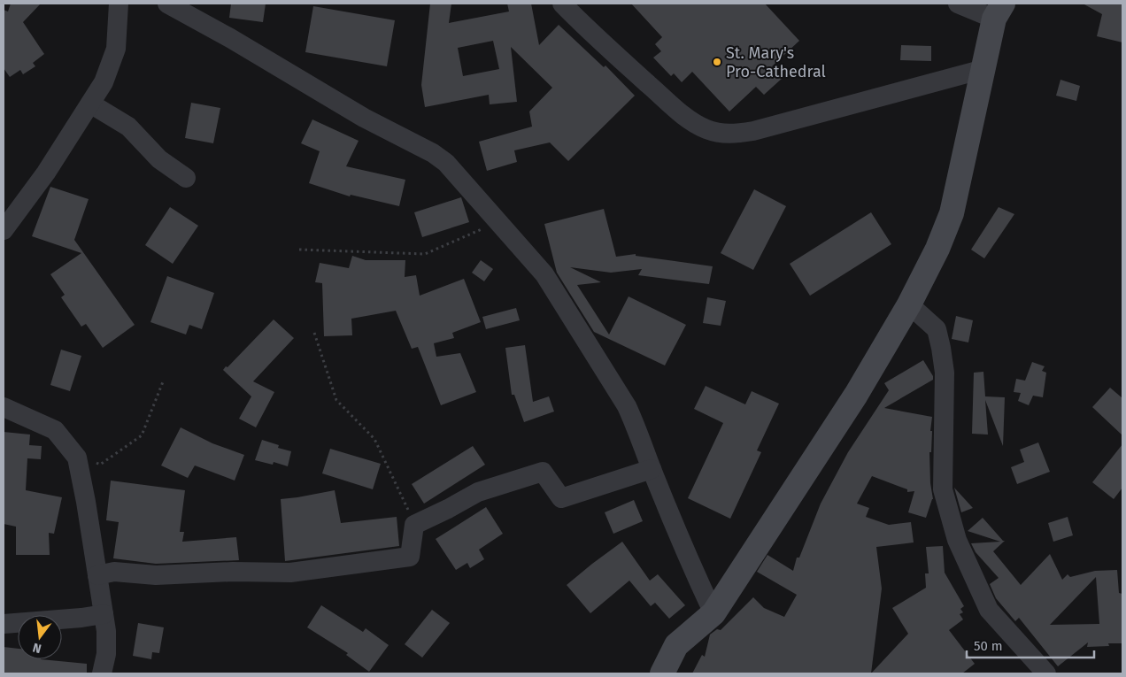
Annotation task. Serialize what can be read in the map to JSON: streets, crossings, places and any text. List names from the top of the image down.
{
  "places": ["St. Mary's Pro-Cathedral"],
  "scale_bar": "50 m",
  "north": "bottom"
}
